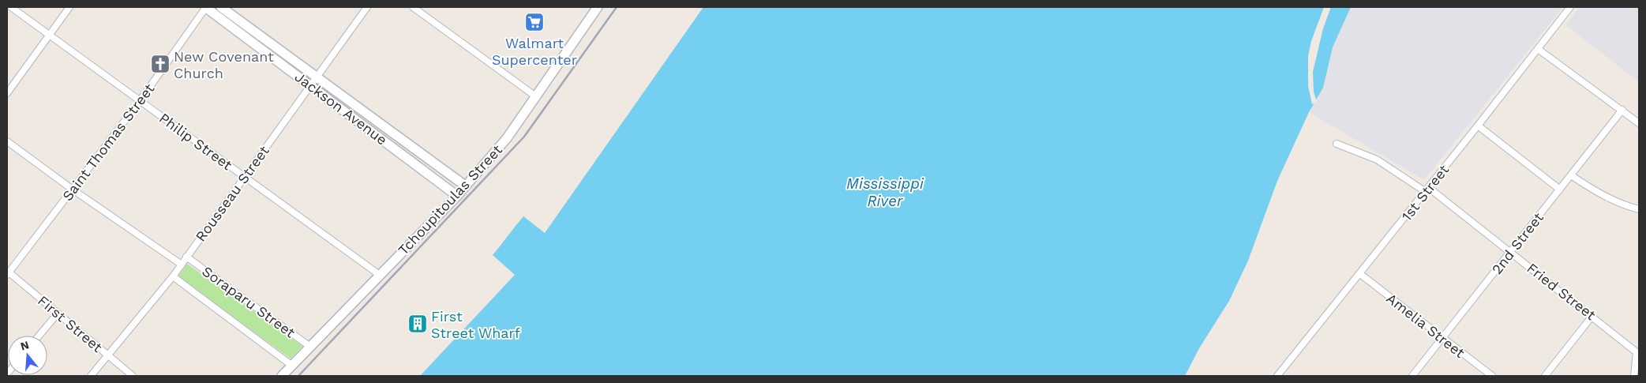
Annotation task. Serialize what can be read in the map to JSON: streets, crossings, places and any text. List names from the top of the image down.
{
  "streets": {
    "street": [
      "Jackson Avenue",
      "Philip Street",
      "Saint Thomas Street",
      "1st Street",
      "Rousseau Street",
      "Tchoupitoulas Street",
      "2nd Street",
      "Fried Street",
      "Soraparu Street",
      "First Street",
      "Amelia Street"
    ]
  },
  "crossings": [
    ["Jackson Avenue", "Saint Thomas Street"],
    ["Jackson Avenue", "Rousseau Street"],
    ["Jackson Avenue", "Tchoupitoulas Street"],
    ["Philip Street", "Saint Thomas Street"],
    ["Philip Street", "Rousseau Street"],
    ["Philip Street", "Tchoupitoulas Street"],
    ["Saint Thomas Street", "First Street"],
    ["1st Street", "Fried Street"],
    ["1st Street", "Amelia Street"],
    ["Rousseau Street", "Soraparu Street"],
    ["Rousseau Street", "First Street"],
    ["Tchoupitoulas Street", "Soraparu Street"],
    ["2nd Street", "Fried Street"],
    ["2nd Street", "Amelia Street"]
  ],
  "water": ["Mississippi River"],
  "places": {
    "supermarket": ["Walmart Supercenter"],
    "church": ["New Covenant Church"],
    "building": ["First Street Wharf"]
  },
  "north": "top"
}
